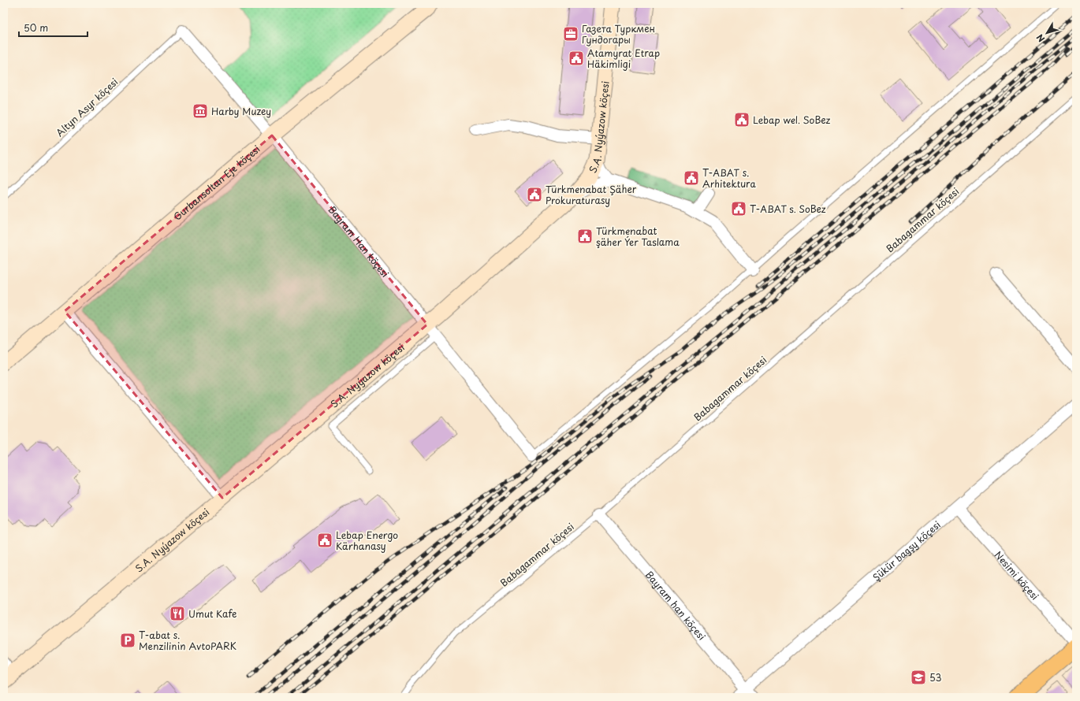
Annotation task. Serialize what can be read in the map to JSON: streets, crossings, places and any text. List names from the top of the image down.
{
  "streets": {
    "street": [
      "S.A. Nyýazow köçesi",
      "Gurbansoltan Eje köçesi",
      "Baýram Han köçesi",
      "Şükür bagşy köçesi",
      "Nesimi köçesi",
      "Bayram han köçesi"
    ],
    "lane": ["Altyn Asyr köçesi", "Babagammar köçesi"]
  },
  "crossings": [
    ["Altyn Asyr köçesi", "Baýram Han köçesi"],
    ["S.A. Nyýazow köçesi", "Baýram Han köçesi"],
    ["Gurbansoltan Eje köçesi", "Baýram Han köçesi"],
    ["Babagammar köçesi", "Bayram han köçesi"],
    ["Şükür bagşy köçesi", "Nesimi köçesi"],
    ["Şükür bagşy köçesi", "Bayram han köçesi"]
  ],
  "places": {
    "office": ["Газета Туркмен Гундогары"],
    "public building": [
      "Atamyrat Etrap Häkimligi",
      "Lebap wel. SoBez",
      "T-ABAT s. Arhitektura",
      "Türkmenabat Şäher Prokuraturasy",
      "T-ABAT s. SoBez",
      "Türkmenabat şäher Ýer Taslama",
      "Lebap Energo Kärhanasy"
    ],
    "museum": ["Harby Muzey"],
    "restaurant": ["Umut Kafe"],
    "parking": ["T-abat s. Menzilinin AvtoPARK"],
    "school or university": ["53"]
  },
  "scale_bar": "50 m",
  "north": "bottom left"
}
